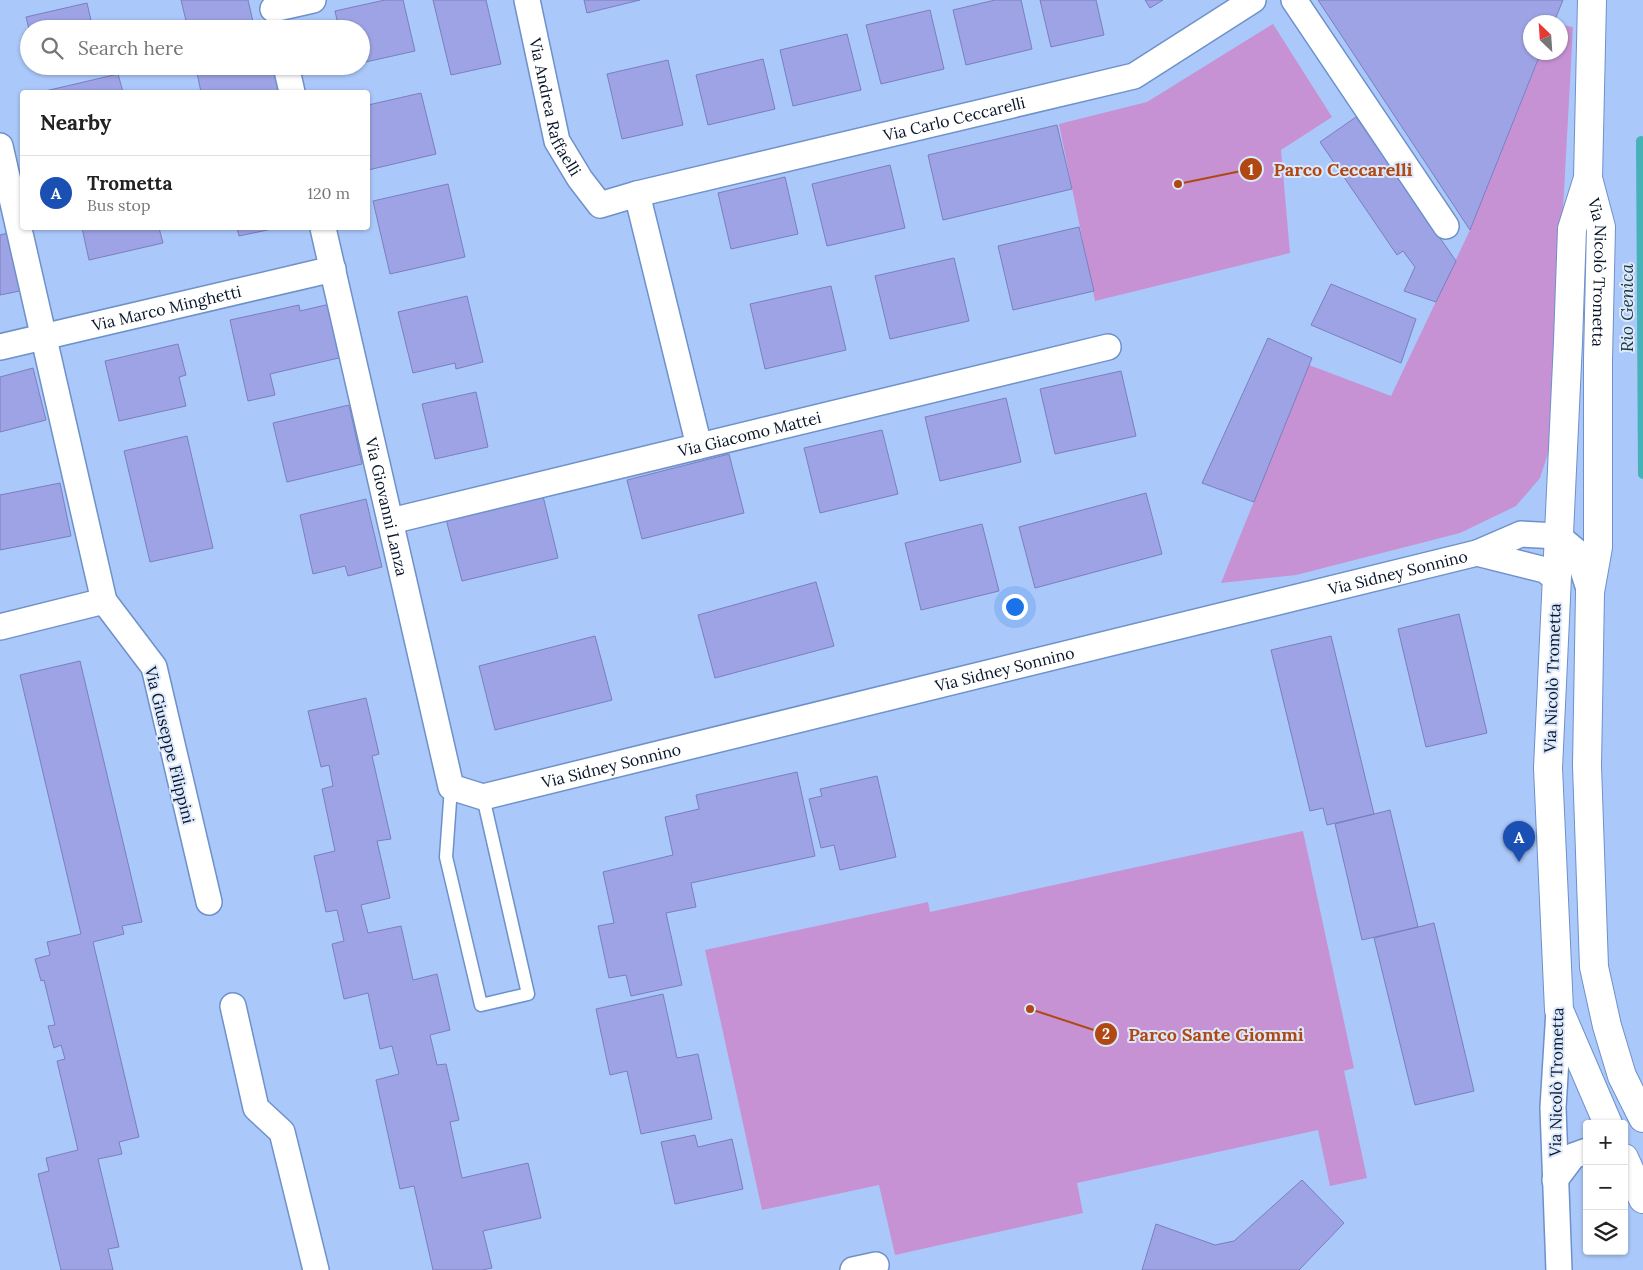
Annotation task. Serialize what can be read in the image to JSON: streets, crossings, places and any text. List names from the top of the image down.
{
  "streets": {
    "street": [
      "Via Andrea Raffaelli",
      "Via Carlo Ceccarelli",
      "Via Nicolò Trometta",
      "Via Marco Minghetti",
      "Via Giacomo Mattei",
      "Via Giovanni Lanza",
      "Via Sidney Sonnino",
      "Via Giuseppe Filippini"
    ]
  },
  "crossings": [
    ["Via Andrea Raffaelli", "Via Carlo Ceccarelli"],
    ["Via Nicolò Trometta", "Via Sidney Sonnino"],
    ["Via Marco Minghetti", "Via Giovanni Lanza"],
    ["Via Giacomo Mattei", "Via Giovanni Lanza"]
  ],
  "water": ["Rio Genica"],
  "places": ["Parco Ceccarelli", "Parco Sante Giommi"],
  "north": "top left",
  "page": {
    "search": "Search here",
    "heading": "Nearby",
    "list": [
      {
        "mark": "A",
        "name": "Trometta",
        "note": "Bus stop",
        "value": "120 m"
      }
    ],
    "pins": "A",
    "map_buttons": ["+", "−"]
  }
}
